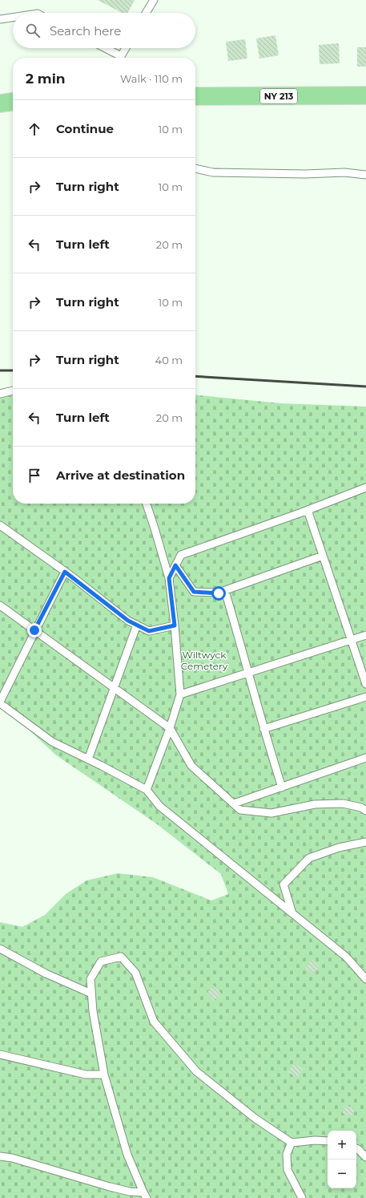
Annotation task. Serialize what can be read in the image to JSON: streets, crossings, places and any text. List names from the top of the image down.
{
  "streets": {
    "main road": ["NY 213"]
  },
  "parks": ["Wiltwyck Cemetery"],
  "page": {
    "search": "Search here",
    "heading": ["2 min", "Walk · 110 m"],
    "list": [
      ["Continue", "10 m"],
      ["Turn right", "10 m"],
      ["Turn left", "20 m"],
      ["Turn right", "10 m"],
      ["Turn right", "40 m"],
      ["Turn left", "20 m"],
      "Arrive at destination"
    ],
    "map_buttons": ["+", "−"]
  }
}
